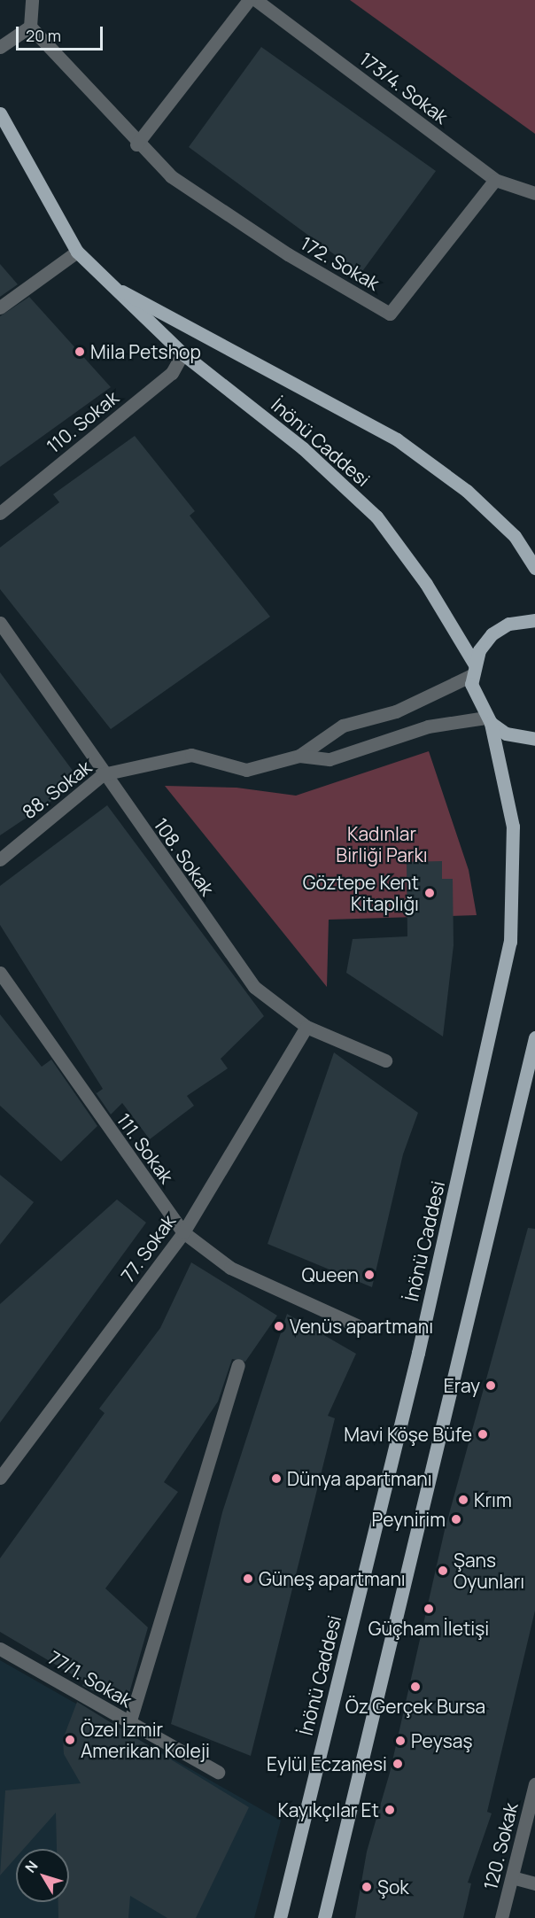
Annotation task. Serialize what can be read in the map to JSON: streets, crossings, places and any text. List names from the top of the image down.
{
  "streets": {
    "main road": ["İnönü Caddesi"],
    "street": [
      "173/4. Sokak",
      "172. Sokak",
      "110. Sokak",
      "88. Sokak",
      "108. Sokak",
      "111. Sokak",
      "77. Sokak",
      "77/1. Sokak",
      "120. Sokak"
    ]
  },
  "crossings": [
    ["173/4. Sokak", "172. Sokak"],
    ["110. Sokak", "İnönü Caddesi"],
    ["İnönü Caddesi", "88. Sokak"],
    ["88. Sokak", "108. Sokak"],
    ["108. Sokak", "77. Sokak"],
    ["111. Sokak", "77. Sokak"]
  ],
  "parks": ["Kadınlar Birliği Parkı"],
  "places": [
    "Mila Petshop",
    "Göztepe Kent Kitaplığı",
    "Queen",
    "Venüs apartmanı",
    "Eray",
    "Mavi Köşe Büfe",
    "Dünya apartmanı",
    "Krım",
    "Peynirim",
    "Şans Oyunları",
    "Güneş apartmanı",
    "Güçham İletişi",
    "Öz Gerçek Bursa",
    "Özel İzmir Amerikan Koleji",
    "Peysaş",
    "Eylül Eczanesi",
    "Kayıkçılar Et",
    "Şok"
  ],
  "scale_bar": "20 m",
  "north": "top left"
}
